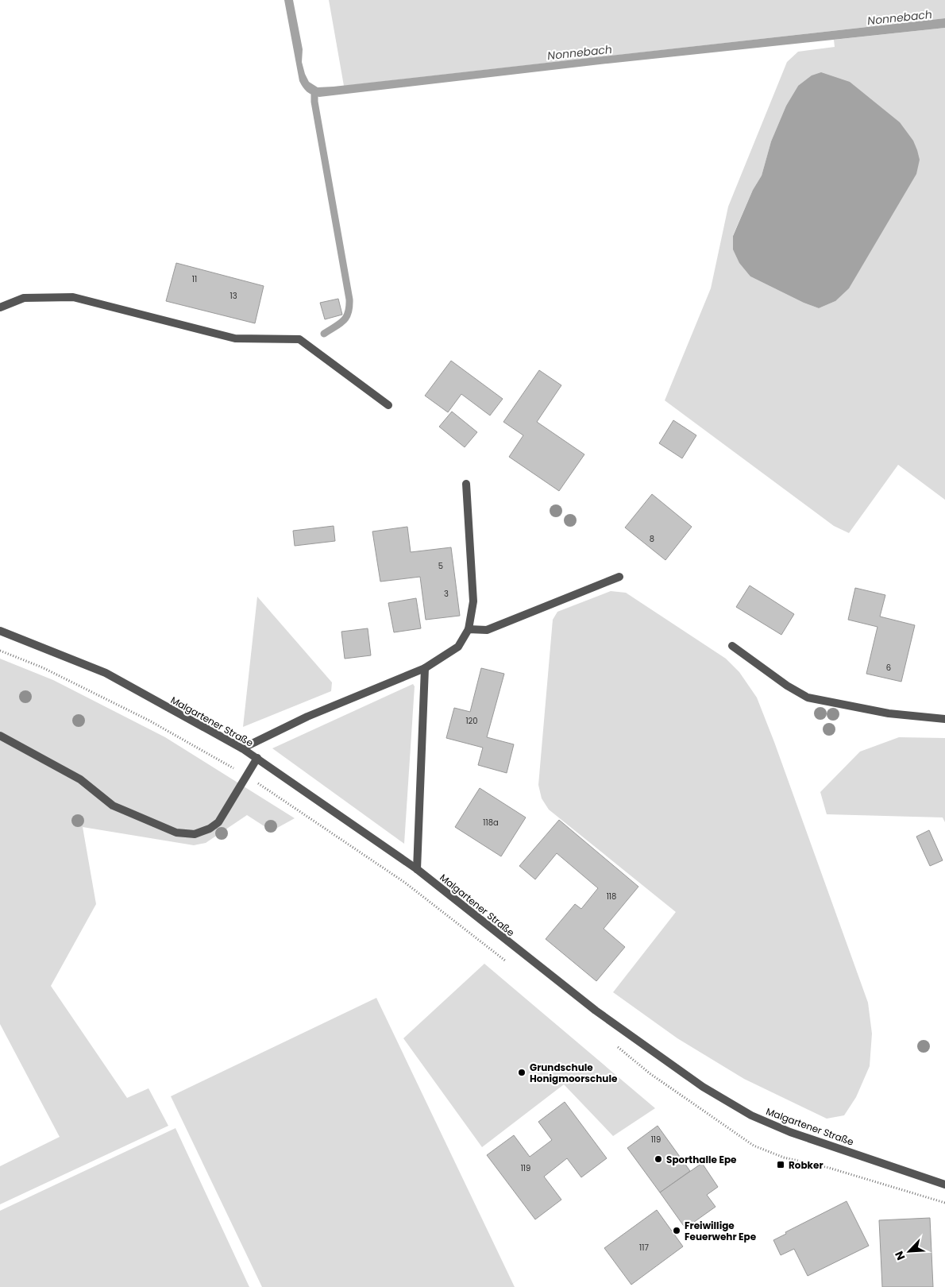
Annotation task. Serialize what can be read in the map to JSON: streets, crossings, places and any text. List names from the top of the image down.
{
  "streets": {
    "street": ["Malgartener Straße"]
  },
  "water": ["Nonnebach"],
  "places": {
    "other": ["Grundschule Honigmoorschule", "Sporthalle Epe", "Freiwillige Feuerwehr Epe"],
    "transit": ["Robker"]
  },
  "house_numbers": [
    "11",
    "13",
    "8",
    "5",
    "3",
    "6",
    "120",
    "118a",
    "118",
    "119",
    "119",
    "117"
  ],
  "north": "bottom left"
}
